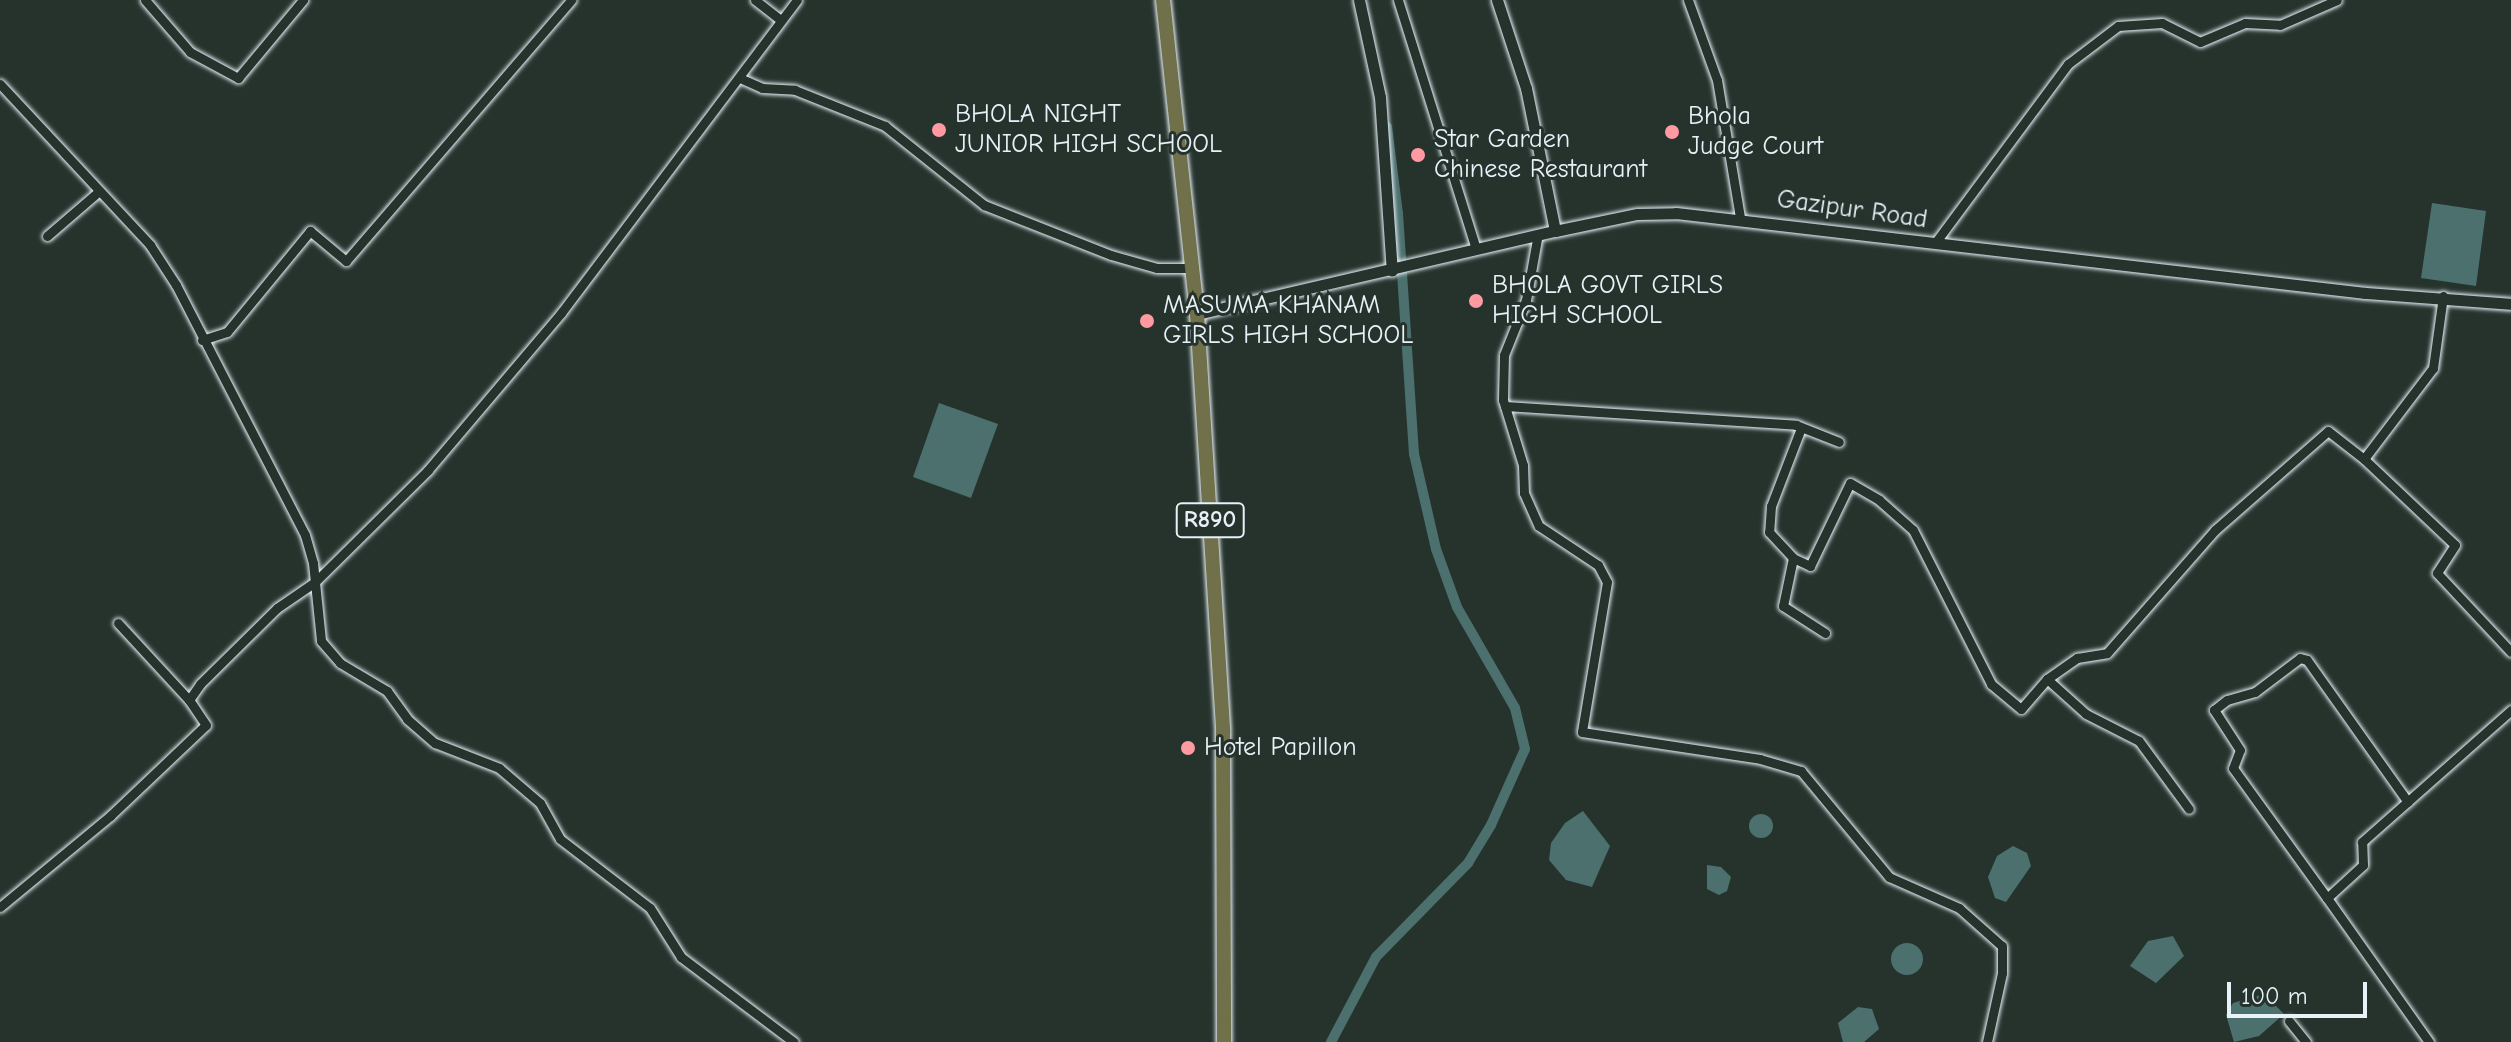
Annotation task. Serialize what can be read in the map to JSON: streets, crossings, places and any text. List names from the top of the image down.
{
  "streets": {
    "main road": ["R890"],
    "street": ["Gazipur Road"]
  },
  "crossings": [
    ["Gazipur Road", "R890"]
  ],
  "places": [
    "BHOLA NIGHT JUNIOR HIGH SCHOOL",
    "Bhola Judge Court",
    "Star Garden Chinese Restaurant",
    "BHOLA GOVT GIRLS HIGH SCHOOL",
    "MASUMA KHANAM GIRLS HIGH SCHOOL",
    "Hotel Papillon"
  ],
  "scale_bar": "100 m"
}
